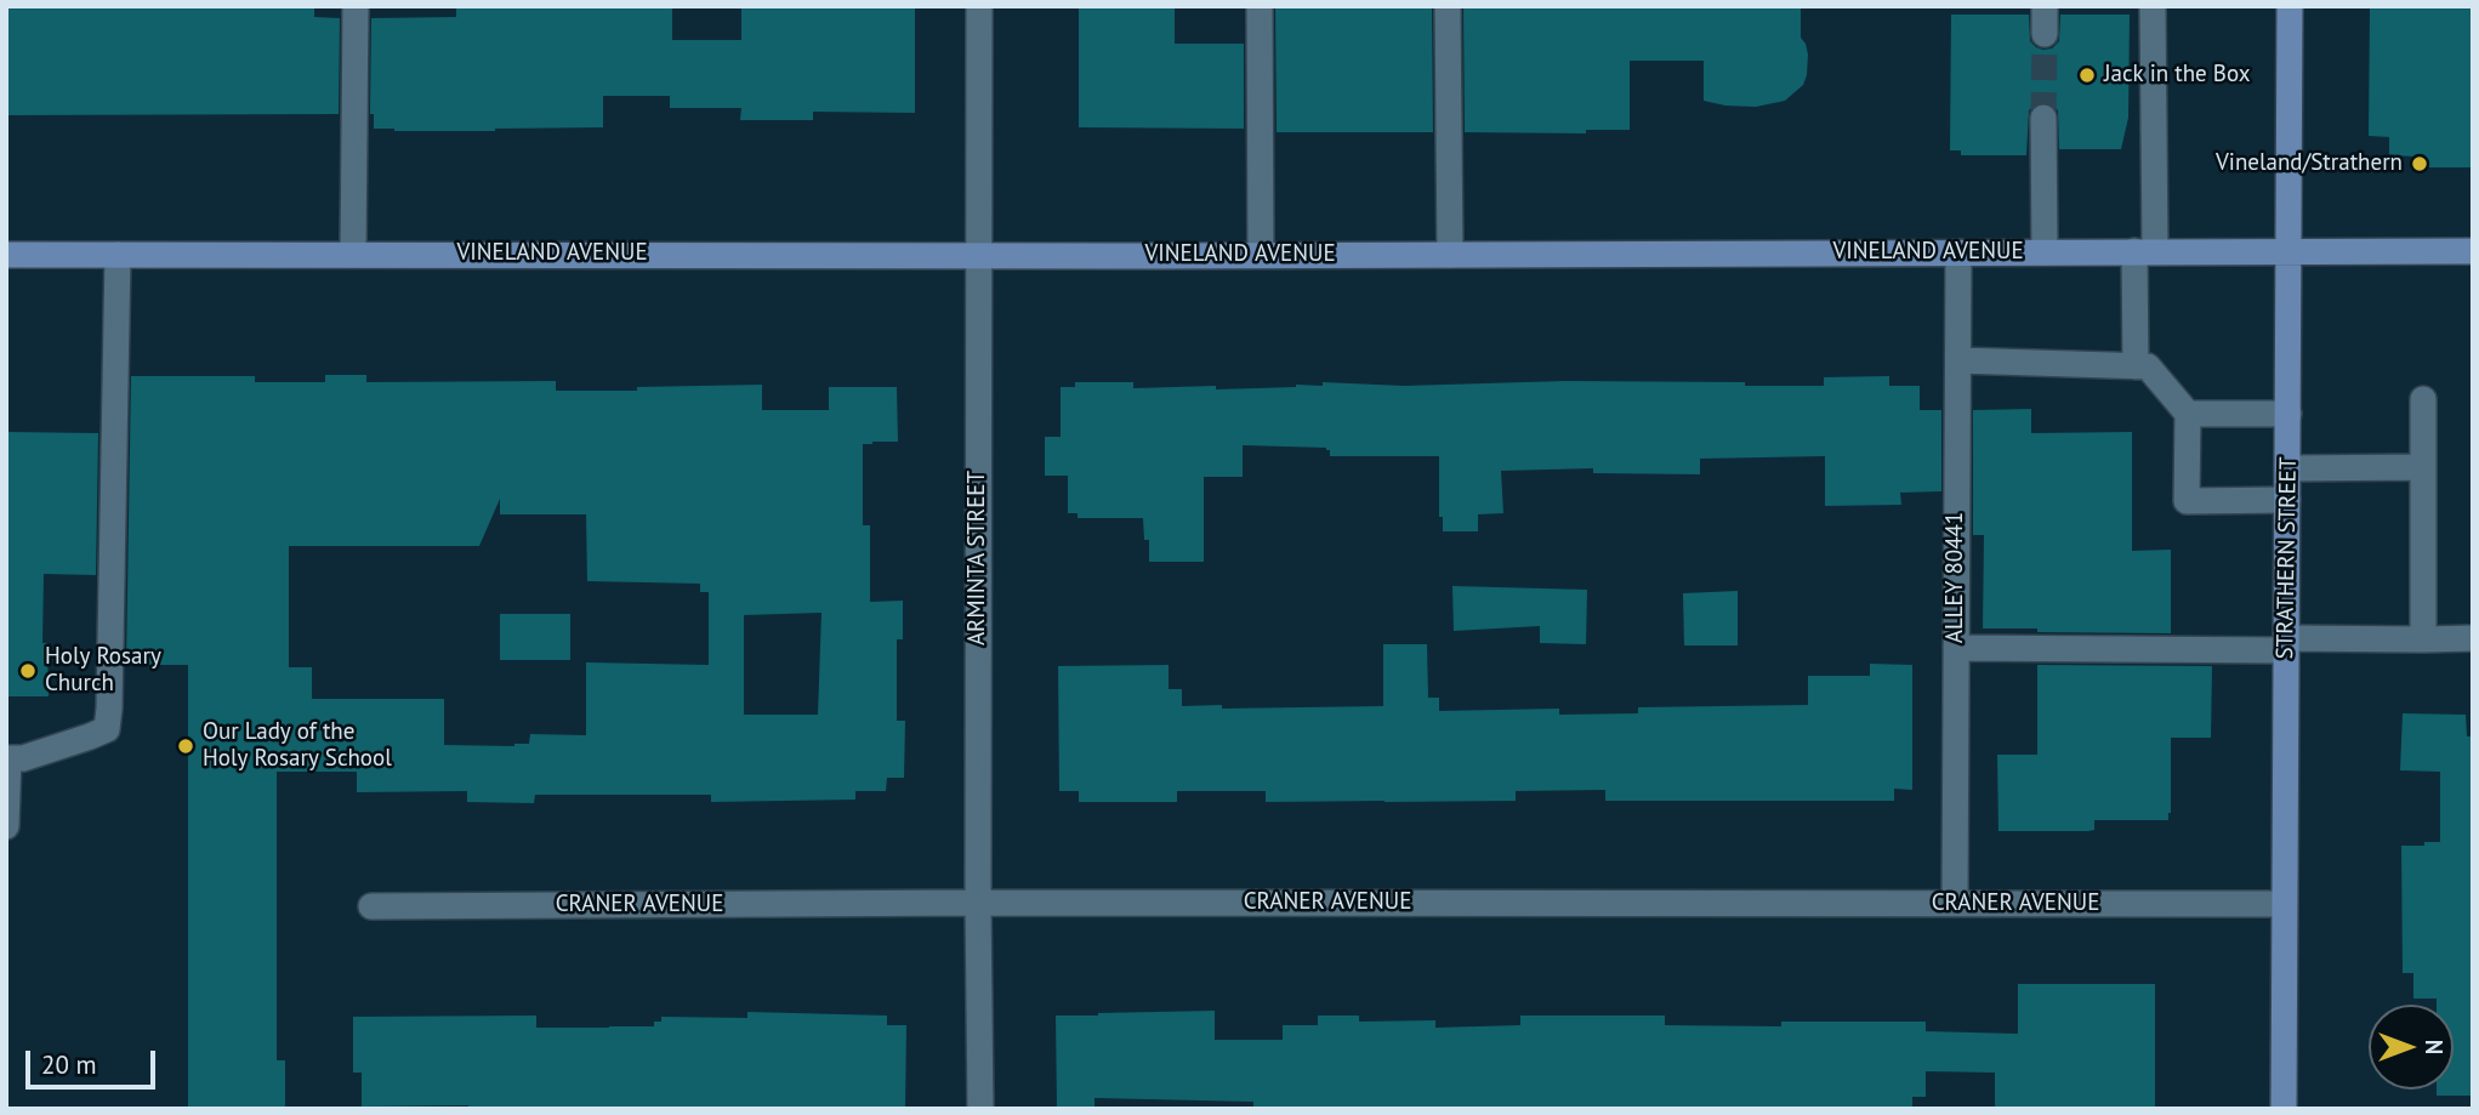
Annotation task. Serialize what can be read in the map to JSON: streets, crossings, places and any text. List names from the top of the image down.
{
  "streets": {
    "main road": ["VINELAND AVENUE", "STRATHERN STREET"],
    "street": ["ARMINTA STREET", "ALLEY 80441", "CRANER AVENUE"]
  },
  "crossings": [
    ["VINELAND AVENUE", "ARMINTA STREET"],
    ["VINELAND AVENUE", "STRATHERN STREET"],
    ["VINELAND AVENUE", "ALLEY 80441"],
    ["ARMINTA STREET", "CRANER AVENUE"],
    ["STRATHERN STREET", "CRANER AVENUE"],
    ["ALLEY 80441", "CRANER AVENUE"]
  ],
  "places": [
    "Jack in the Box",
    "Vineland/Strathern",
    "Holy Rosary Church",
    "Our Lady of the Holy Rosary School"
  ],
  "scale_bar": "20 m",
  "north": "right"
}
